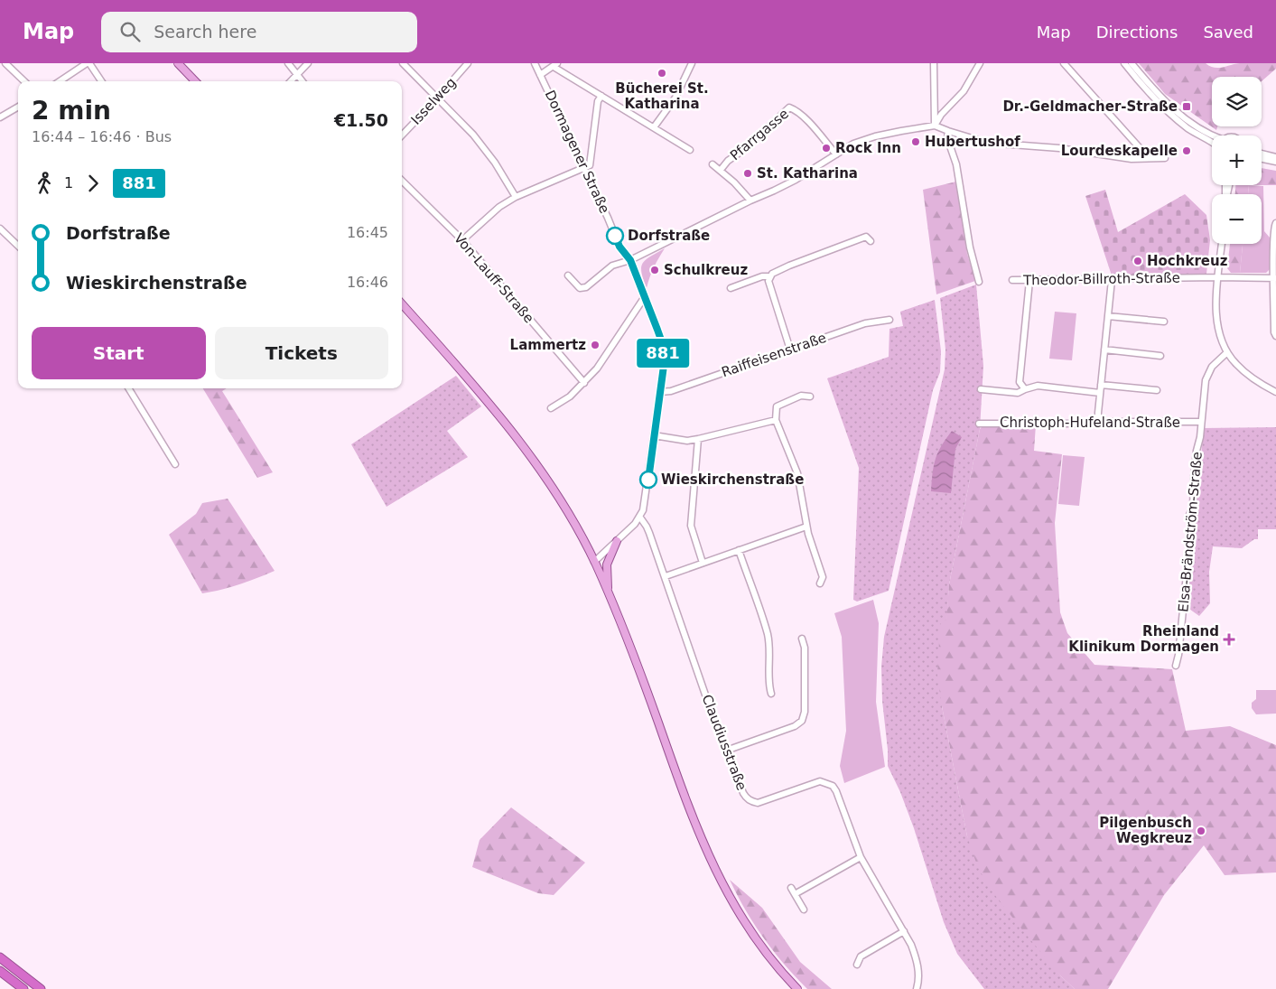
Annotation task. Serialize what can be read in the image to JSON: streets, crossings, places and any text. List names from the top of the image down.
{
  "streets": {
    "street": [
      "Isselweg",
      "Pfarrgasse",
      "Dormagener Straße",
      "Von-Lauff-Straße",
      "Theodor-Billroth-Straße",
      "Raiffeisenstraße",
      "Christoph-Hufeland-Straße",
      "Elsa-Brändström-Straße",
      "Claudiusstraße"
    ]
  },
  "crossings": [
    ["Dormagener Straße", "Raiffeisenstraße"],
    ["Dormagener Straße", "Claudiusstraße"],
    ["Christoph-Hufeland-Straße", "Elsa-Brändström-Straße"]
  ],
  "places": {
    "other": [
      "Bücherei St. Katharina",
      "Hubertushof",
      "Rock Inn",
      "Lourdeskapelle",
      "St. Katharina",
      "Dorfstraße",
      "Hochkreuz",
      "Schulkreuz",
      "Lammertz",
      "Wieskirchenstraße",
      "Pilgenbusch Wegkreuz"
    ],
    "transit": ["Dr.-Geldmacher-Straße"],
    "health": ["Rheinland Klinikum Dormagen"]
  },
  "lines": ["bus line 881"],
  "page": {
    "header": "Map",
    "search": "Search here",
    "nav": ["Map", "Directions", "Saved"],
    "on_map": "881",
    "map_buttons": ["+", "−"],
    "heading": ["2 min", "16:44 – 16:46 · Bus", "€1.50"],
    "legs": ["1", "881"],
    "list": [
      {
        "name": "Dorfstraße",
        "value": "16:45"
      },
      {
        "name": "Wieskirchenstraße",
        "value": "16:46"
      }
    ],
    "buttons": ["Start", "Tickets"]
  }
}
